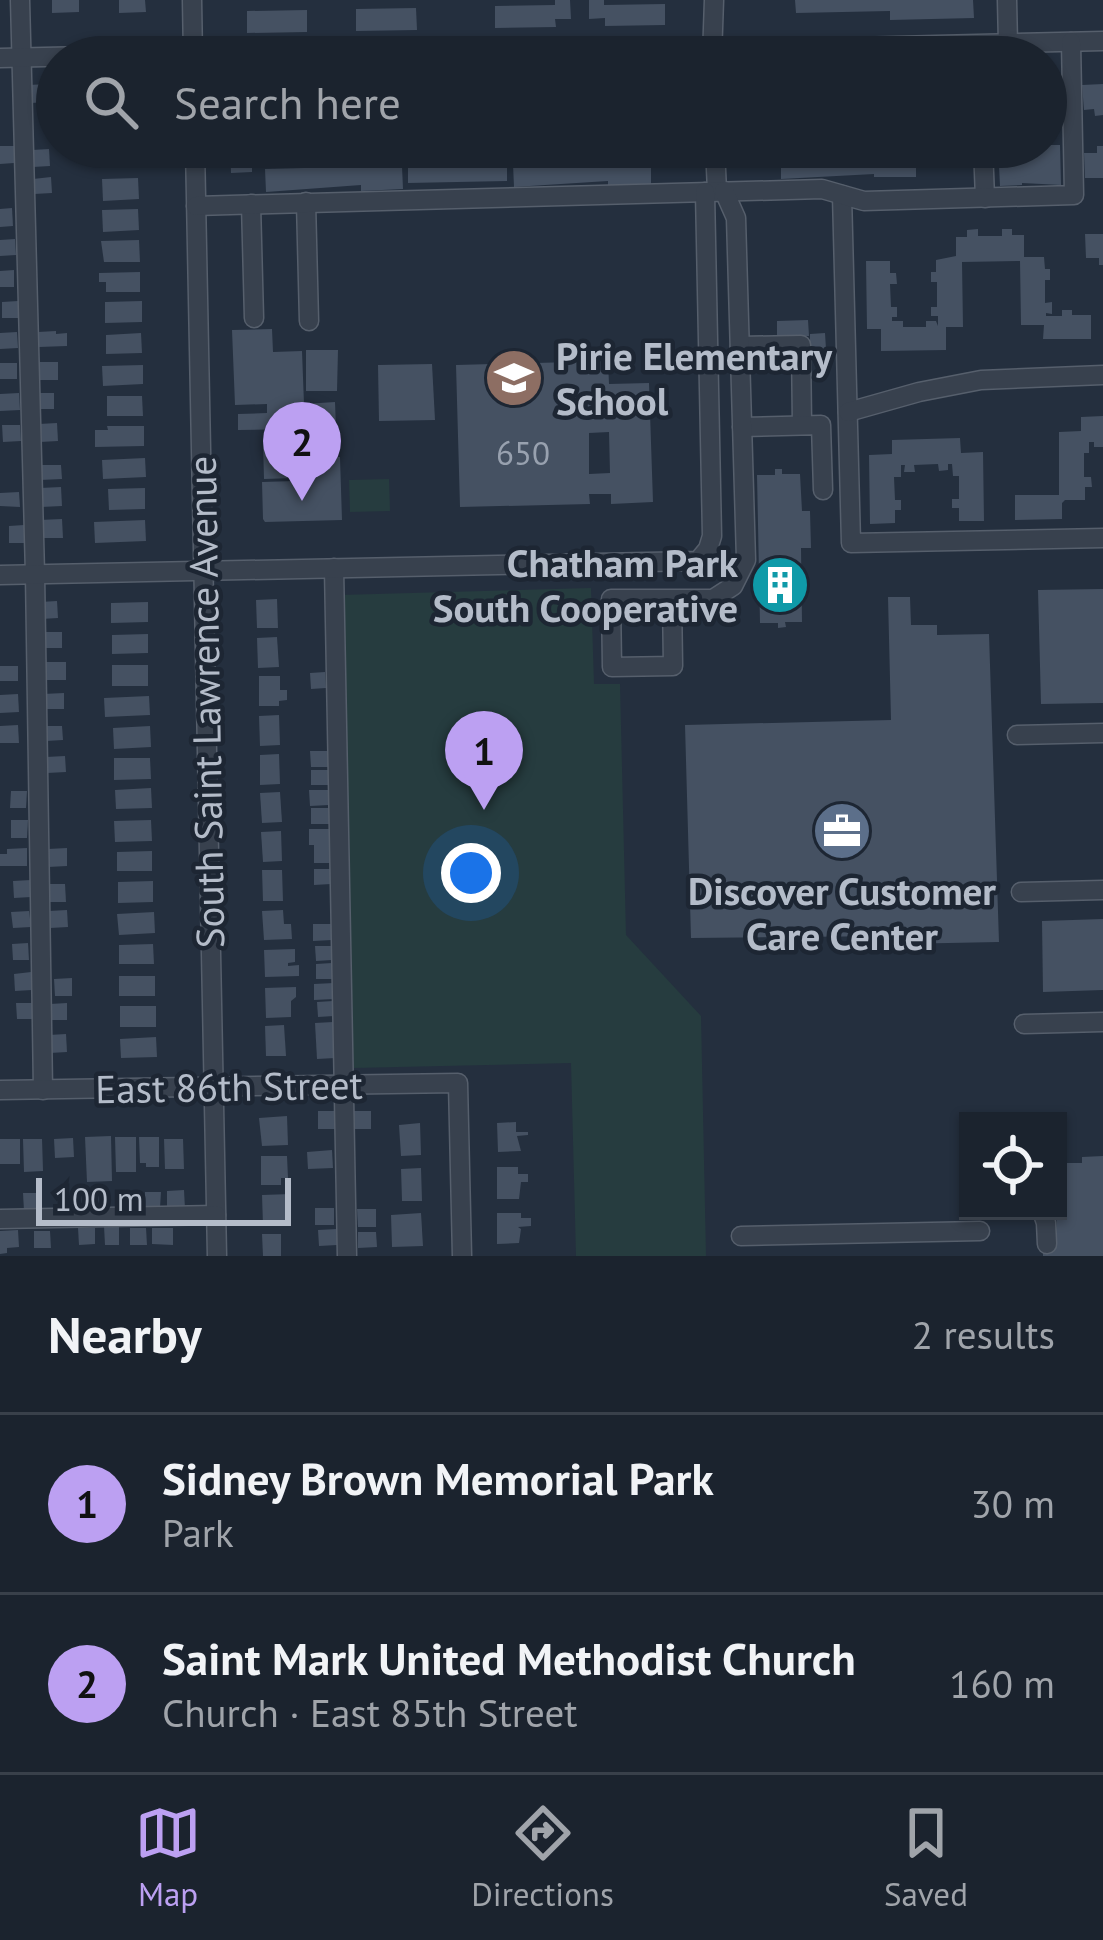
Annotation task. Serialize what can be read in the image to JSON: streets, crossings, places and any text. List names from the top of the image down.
{
  "streets": {
    "street": ["South Saint Lawrence Avenue", "East 86th Street"]
  },
  "crossings": [
    ["South Saint Lawrence Avenue", "East 86th Street"]
  ],
  "places": {
    "school or university": ["Pirie Elementary School"],
    "building": ["Chatham Park South Cooperative"],
    "office": ["Discover Customer Care Center"]
  },
  "house_numbers": ["650"],
  "scale_bar": "100 m",
  "page": {
    "search": "Search here",
    "pins": ["2", "1"],
    "scale": "100 m",
    "heading": ["Nearby", "2 results"],
    "list": [
      {
        "mark": "1",
        "name": "Sidney Brown Memorial Park",
        "note": "Park",
        "value": "30 m"
      },
      {
        "mark": "2",
        "name": "Saint Mark United Methodist Church",
        "note": "Church · East 85th Street",
        "value": "160 m"
      }
    ],
    "nav": ["Map", "Directions", "Saved"]
  }
}
